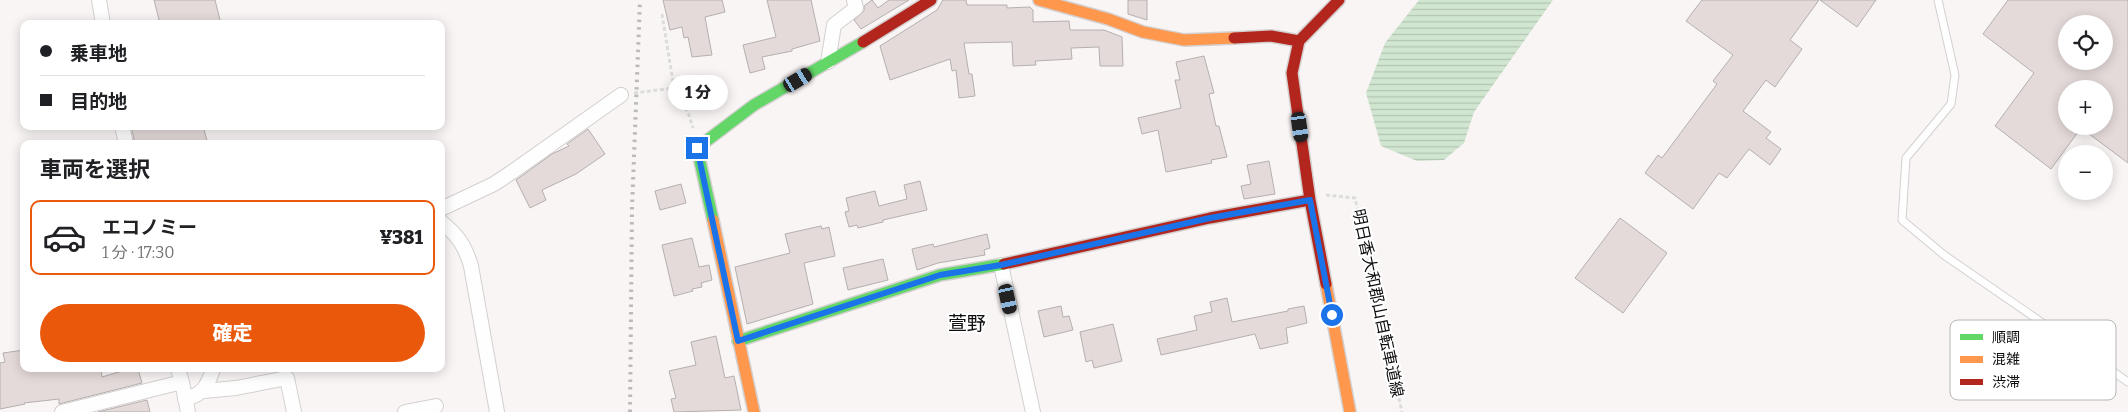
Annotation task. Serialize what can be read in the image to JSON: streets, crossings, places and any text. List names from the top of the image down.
{
  "streets": {
    "path": ["明日香大和郡山自転車道線"]
  },
  "districts": ["萱野"],
  "legend": ["順調", "混雑", "渋滞"],
  "page": {
    "map_buttons": ["+", "−"],
    "banner": ["乗車地", "目的地"],
    "bubble": "1 分",
    "heading": "車両を選択",
    "list": [
      {
        "name": "エコノミー",
        "note": "1 分 · 17:30",
        "value": "¥381"
      }
    ],
    "buttons": "確定"
  }
}
